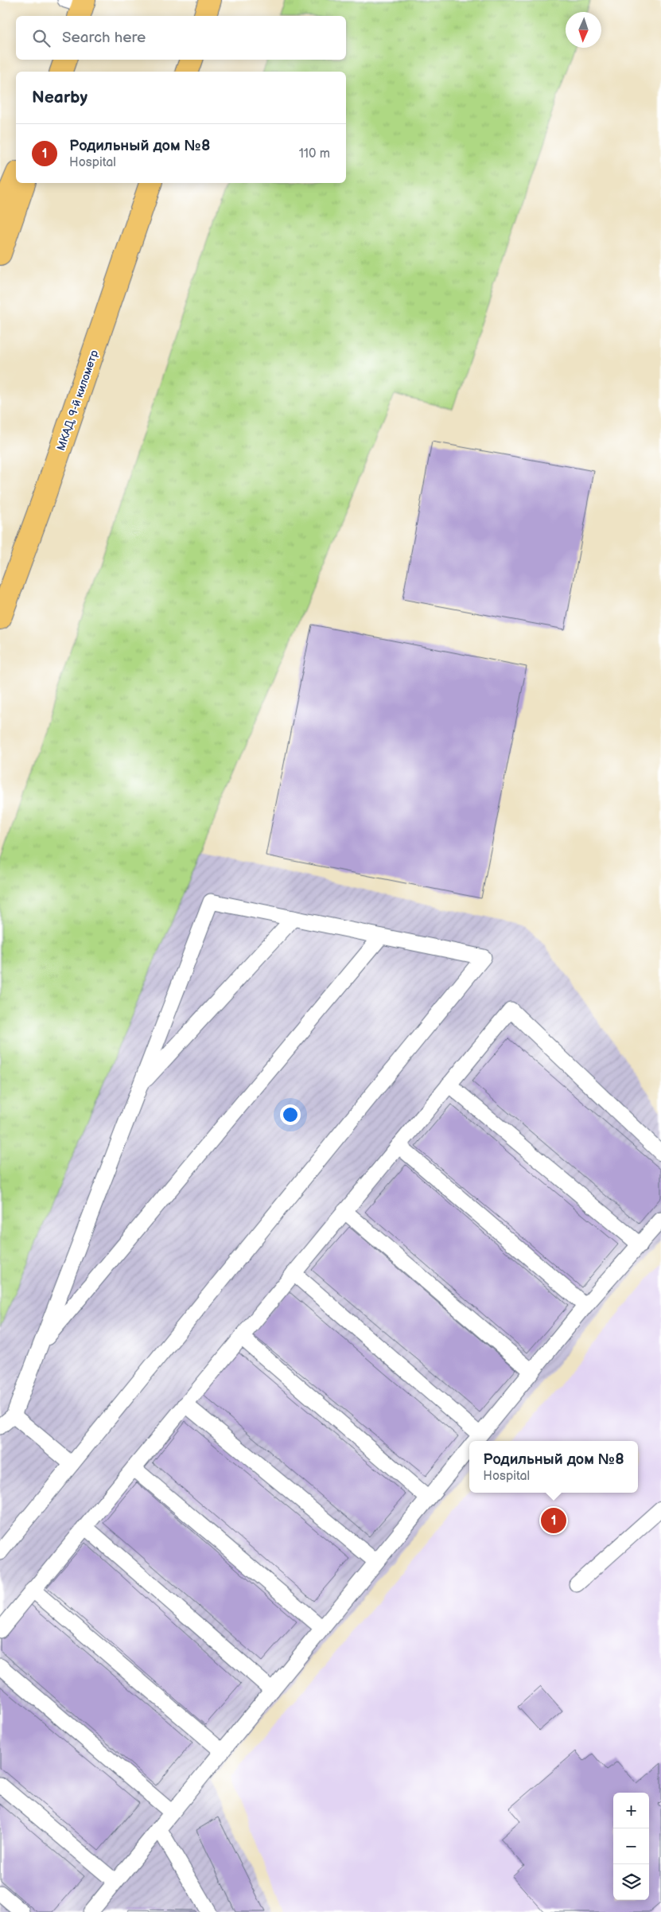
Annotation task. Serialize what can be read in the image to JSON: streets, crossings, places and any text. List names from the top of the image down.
{
  "streets": {
    "main road": ["МКАД, 9-й километр"]
  },
  "north": "bottom",
  "page": {
    "search": "Search here",
    "heading": "Nearby",
    "list": [
      {
        "mark": "1",
        "name": "Родильный дом №8",
        "note": "Hospital",
        "value": "110 m"
      }
    ],
    "popup": ["Родильный дом №8", "Hospital"],
    "pins": "1",
    "map_buttons": ["+", "−"]
  }
}
